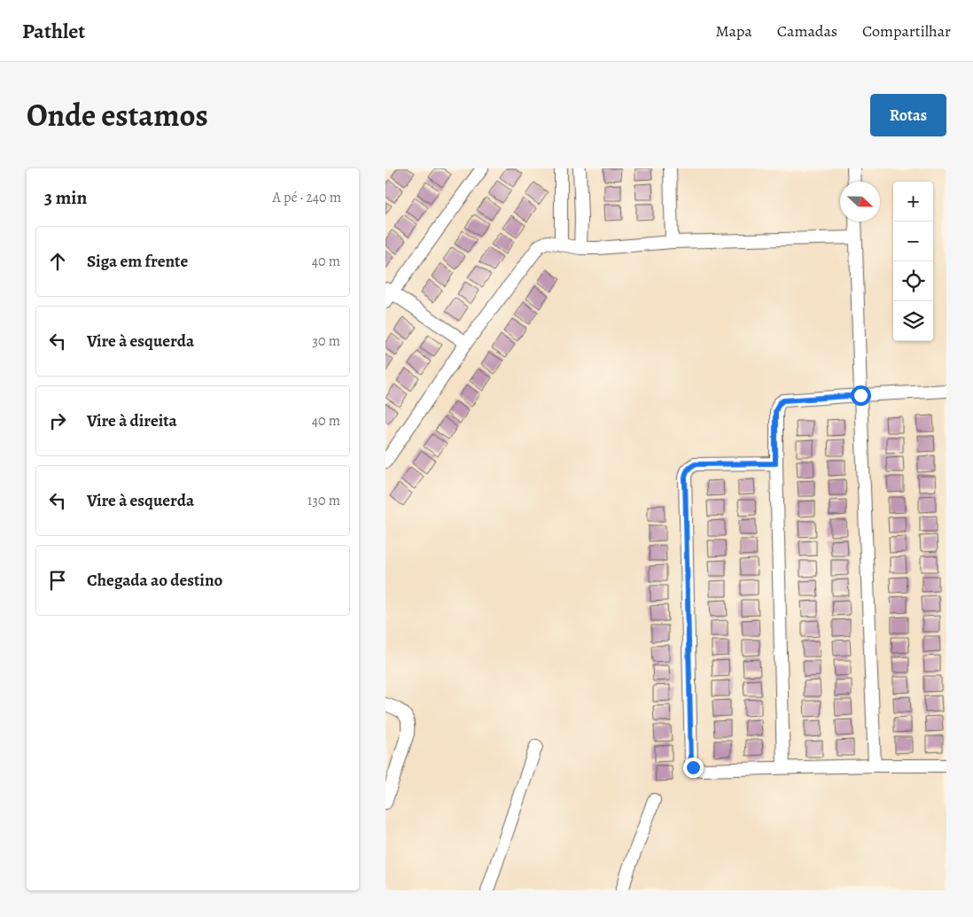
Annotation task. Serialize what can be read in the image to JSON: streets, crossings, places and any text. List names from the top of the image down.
{
  "north": "right",
  "page": {
    "header": "Pathlet",
    "nav": ["Mapa", "Camadas", "Compartilhar"],
    "title": "Onde estamos",
    "buttons": "Rotas",
    "heading": ["3 min", "A pé · 240 m"],
    "map_buttons": ["+", "−"],
    "list": [
      ["Siga em frente", "40 m"],
      ["Vire à esquerda", "30 m"],
      ["Vire à direita", "40 m"],
      ["Vire à esquerda", "130 m"],
      "Chegada ao destino"
    ]
  }
}
